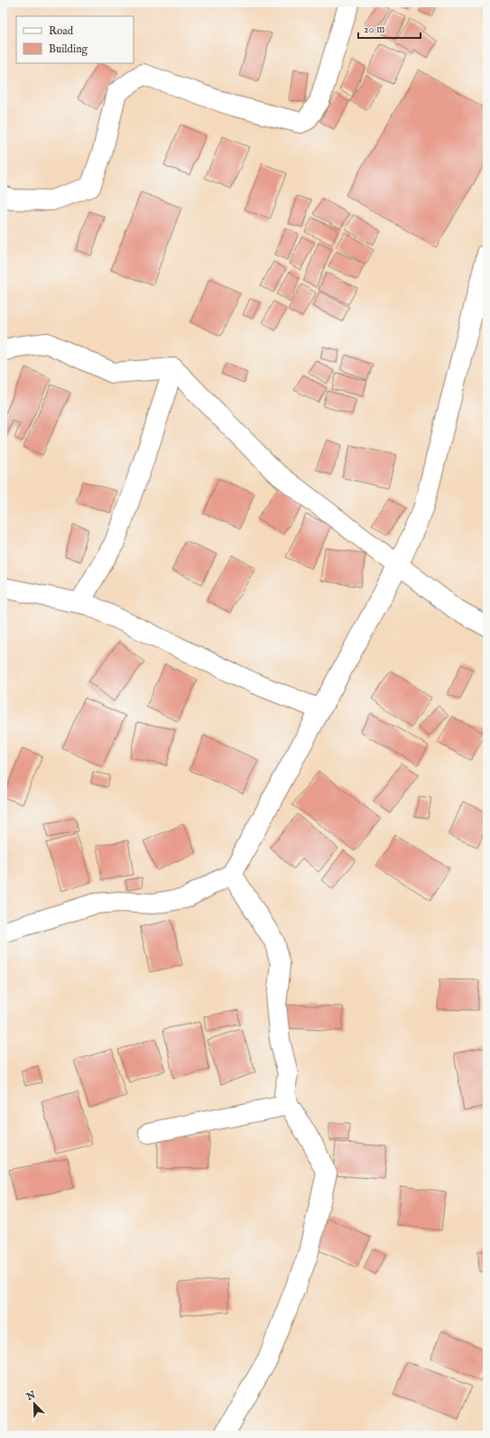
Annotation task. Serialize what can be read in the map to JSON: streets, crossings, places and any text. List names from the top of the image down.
{
  "legend": ["Road", "Building"],
  "scale_bar": "20 m",
  "north": "top left"
}
